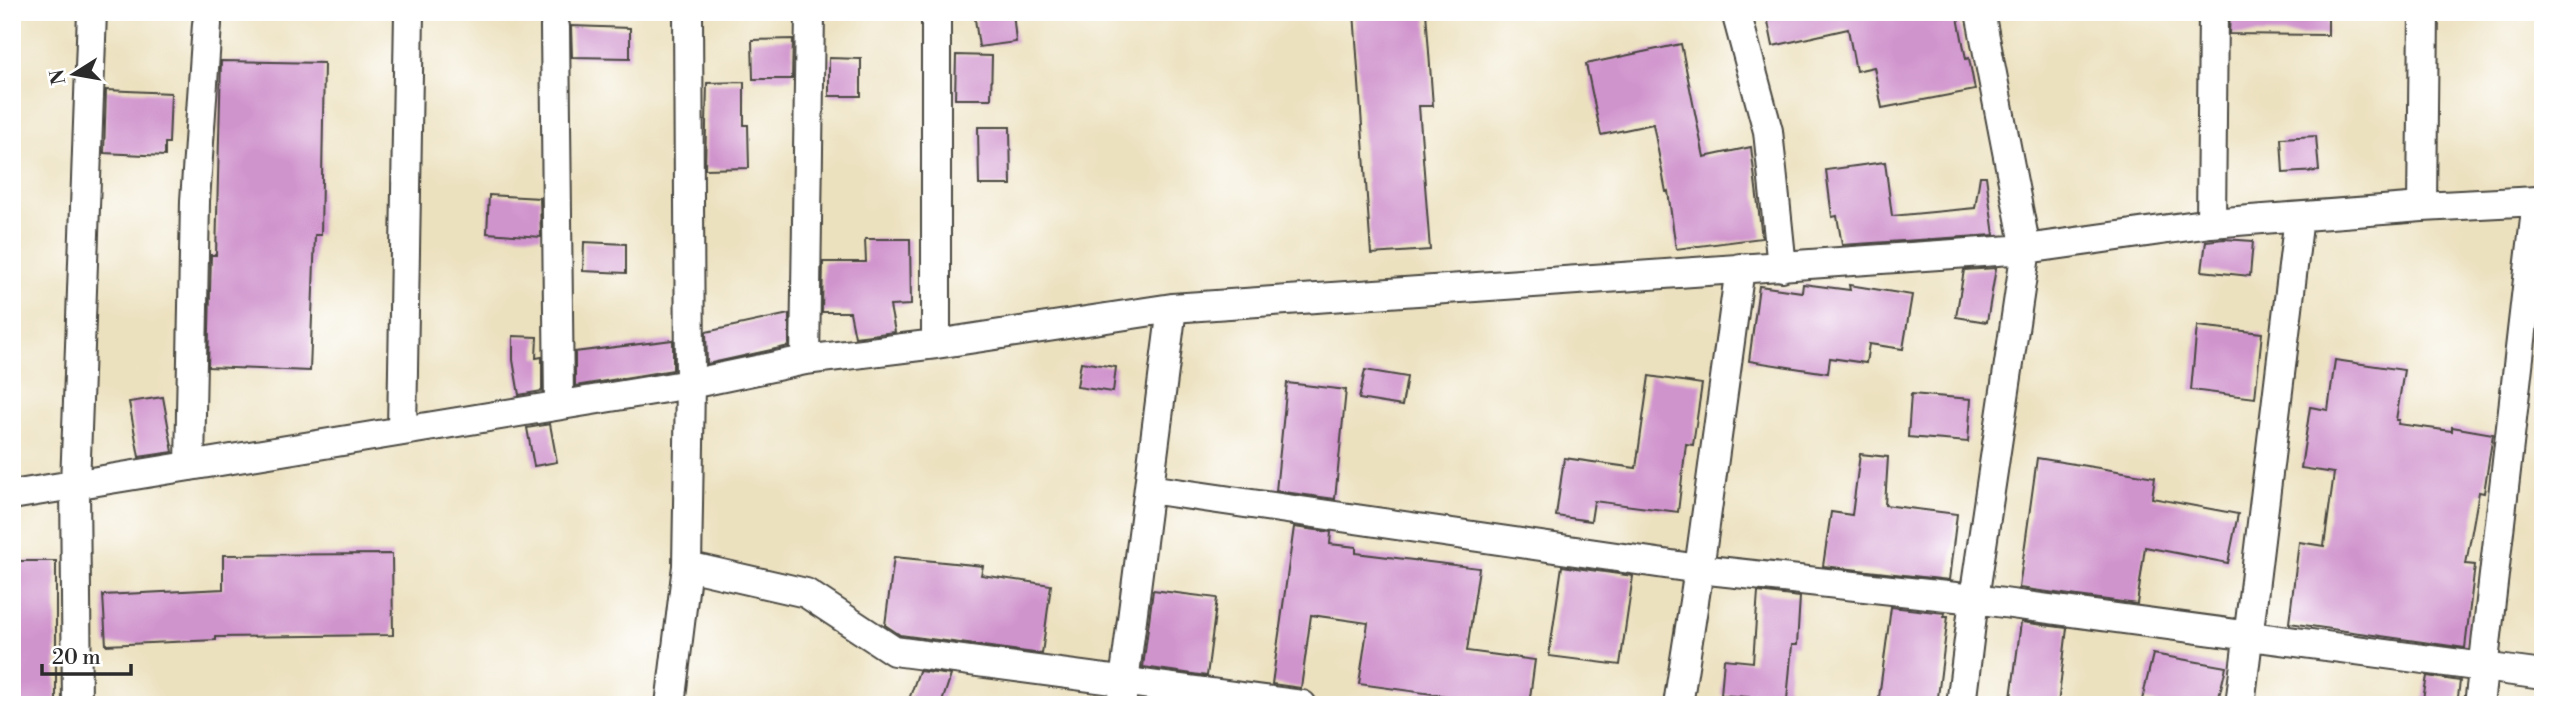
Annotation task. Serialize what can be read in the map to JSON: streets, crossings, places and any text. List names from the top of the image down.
{
  "scale_bar": "20 m",
  "north": "left"
}
